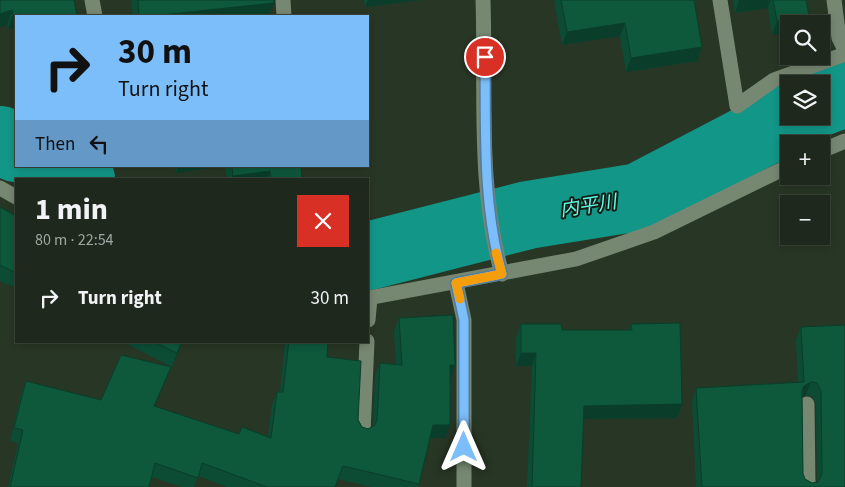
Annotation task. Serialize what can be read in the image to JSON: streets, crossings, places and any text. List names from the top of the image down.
{
  "water": ["内平川"],
  "page": {
    "map_buttons": ["+", "−"],
    "turn": ["30 m", "Turn right"],
    "then": "Then",
    "heading": ["1 min", "80 m · 22:54"],
    "list": [
      {
        "name": "Turn right",
        "value": "30 m"
      }
    ]
  }
}
